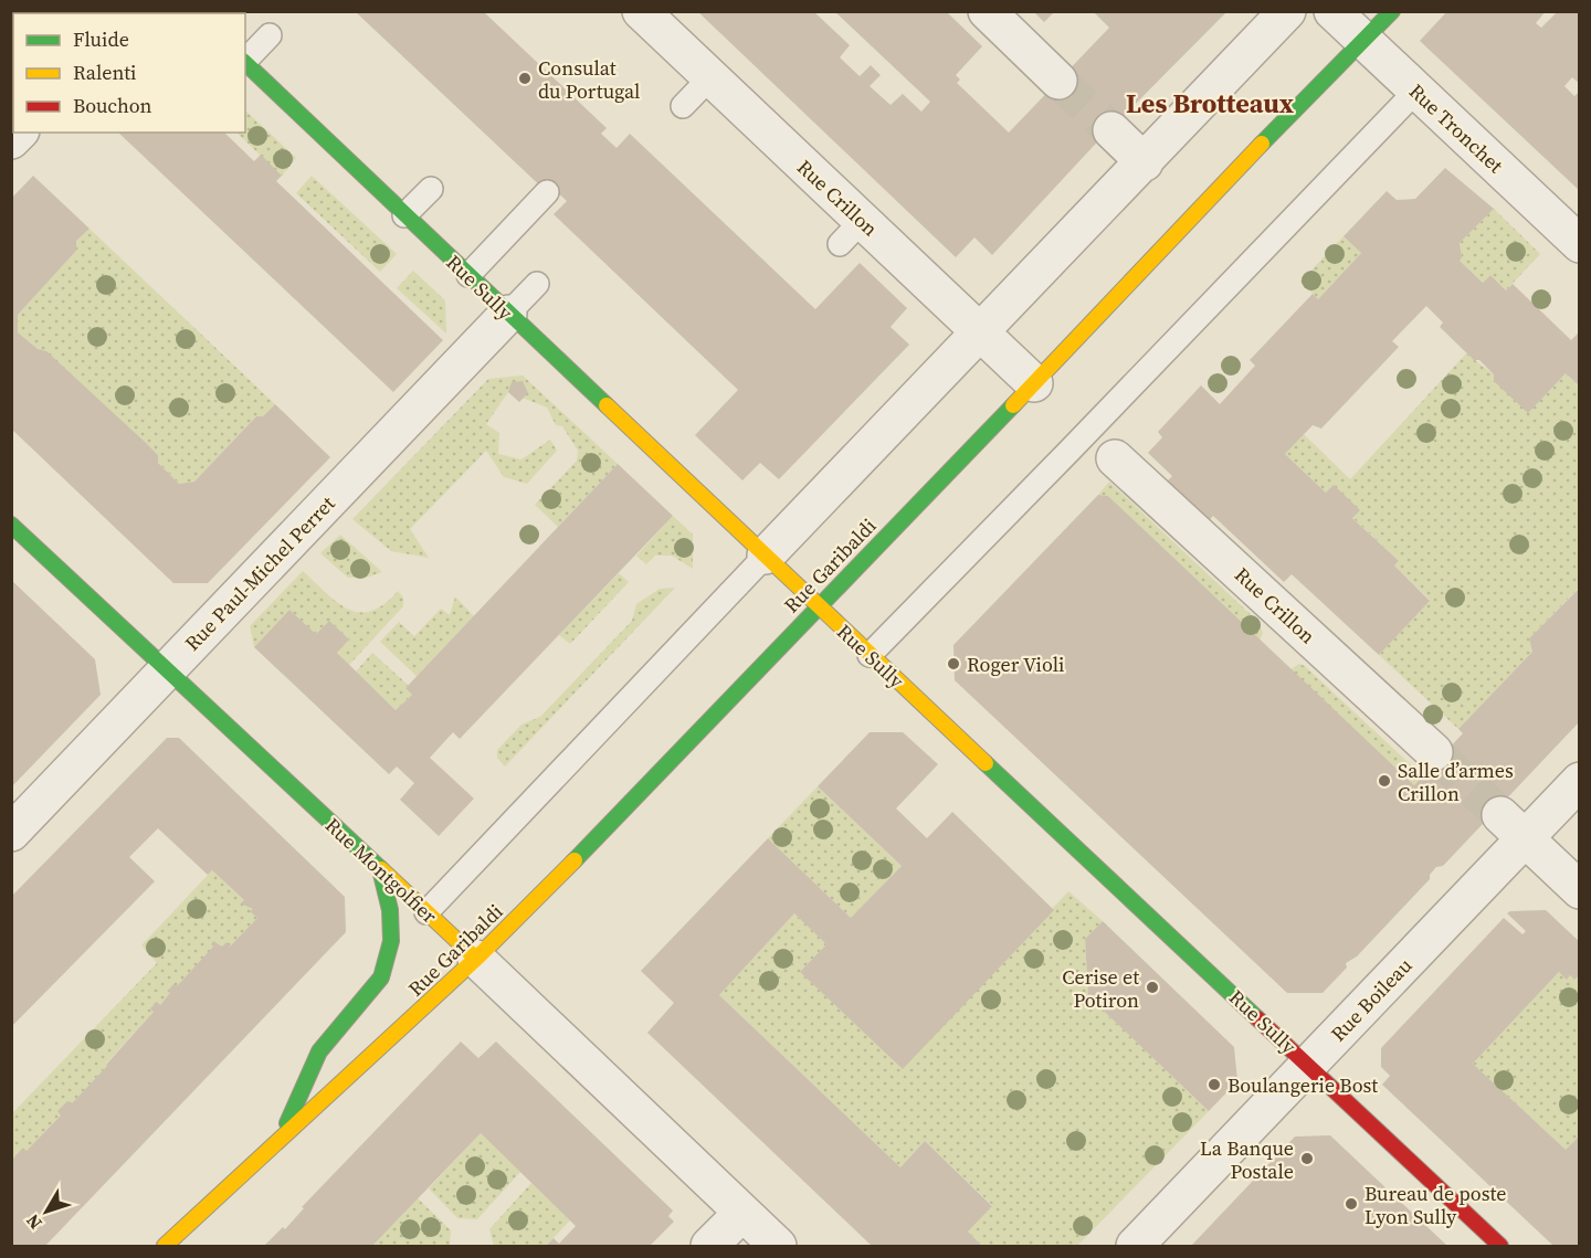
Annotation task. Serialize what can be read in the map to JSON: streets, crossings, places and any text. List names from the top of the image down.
{
  "streets": {
    "main road": ["Rue Sully", "Rue Garibaldi", "Rue Montgolfier"],
    "street": [
      "Rue Tronchet",
      "Rue Crillon",
      "Rue Paul-Michel Perret",
      "Rue Boileau"
    ]
  },
  "crossings": [
    ["Rue Tronchet", "Rue Garibaldi"],
    ["Rue Crillon", "Rue Garibaldi"],
    ["Rue Sully", "Rue Garibaldi"],
    ["Rue Sully", "Rue Paul-Michel Perret"],
    ["Rue Sully", "Rue Boileau"],
    ["Rue Garibaldi", "Rue Montgolfier"],
    ["Rue Paul-Michel Perret", "Rue Montgolfier"]
  ],
  "districts": ["Les Brotteaux"],
  "places": [
    "Consulat du Portugal",
    "Roger Violi",
    "Salle d’armes Crillon",
    "Cerise et Potiron",
    "Boulangerie Bost",
    "La Banque Postale",
    "Bureau de poste Lyon Sully"
  ],
  "legend": ["Fluide", "Ralenti", "Bouchon"],
  "north": "bottom left"
}
